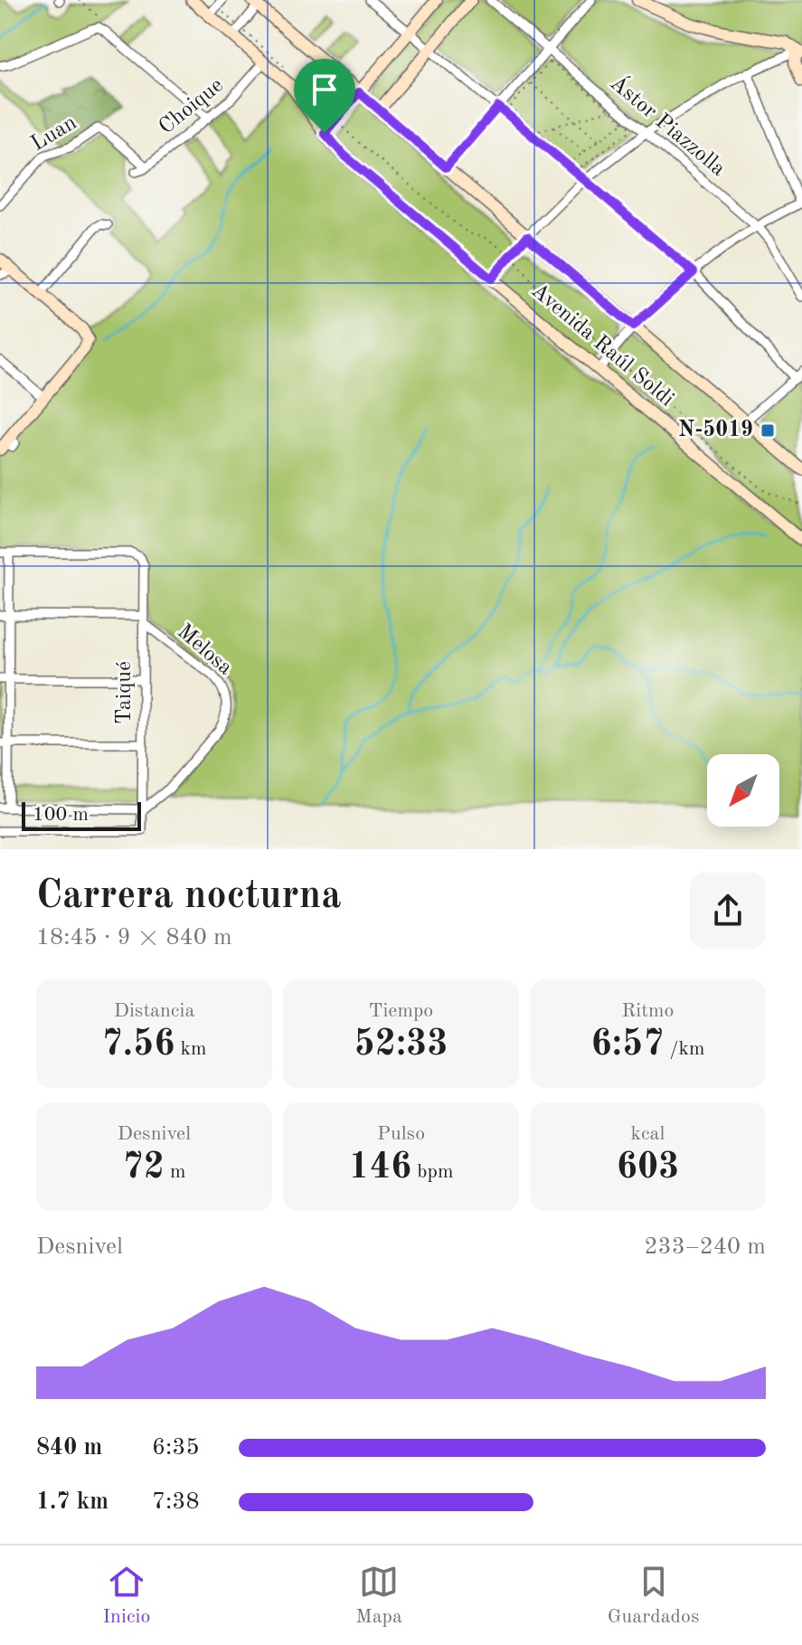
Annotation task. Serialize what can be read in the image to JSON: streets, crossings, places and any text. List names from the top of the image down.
{
  "streets": {
    "main road": ["Avenida Raúl Soldi"],
    "street": [
      "Choique",
      "Ástor Piazzolla",
      "Luan",
      "Melosa",
      "Taiqué"
    ]
  },
  "crossings": [
    ["Choique", "Luan"],
    ["Choique", "Avenida Raúl Soldi"],
    ["Melosa", "Taiqué"]
  ],
  "places": {
    "transit": ["N-5019"]
  },
  "scale_bar": "100 m",
  "north": "bottom left",
  "page": {
    "scale": "100 m",
    "heading": ["Carrera nocturna", "18:45 · 9 × 840 m"],
    "stats": [
      ["Distancia", "7.56 km"],
      ["Tiempo", "52:33"],
      ["Ritmo", "6:57 /km"],
      ["Desnivel", "72 m"],
      ["Pulso", "146 bpm"],
      ["kcal", "603"]
    ],
    "chart": ["Desnivel", "233–240 m"],
    "list": [
      {
        "name": "840 m",
        "note": "6:35"
      },
      {
        "name": "1.7 km",
        "note": "7:38"
      }
    ],
    "tabs": ["Inicio", "Mapa", "Guardados"]
  }
}
